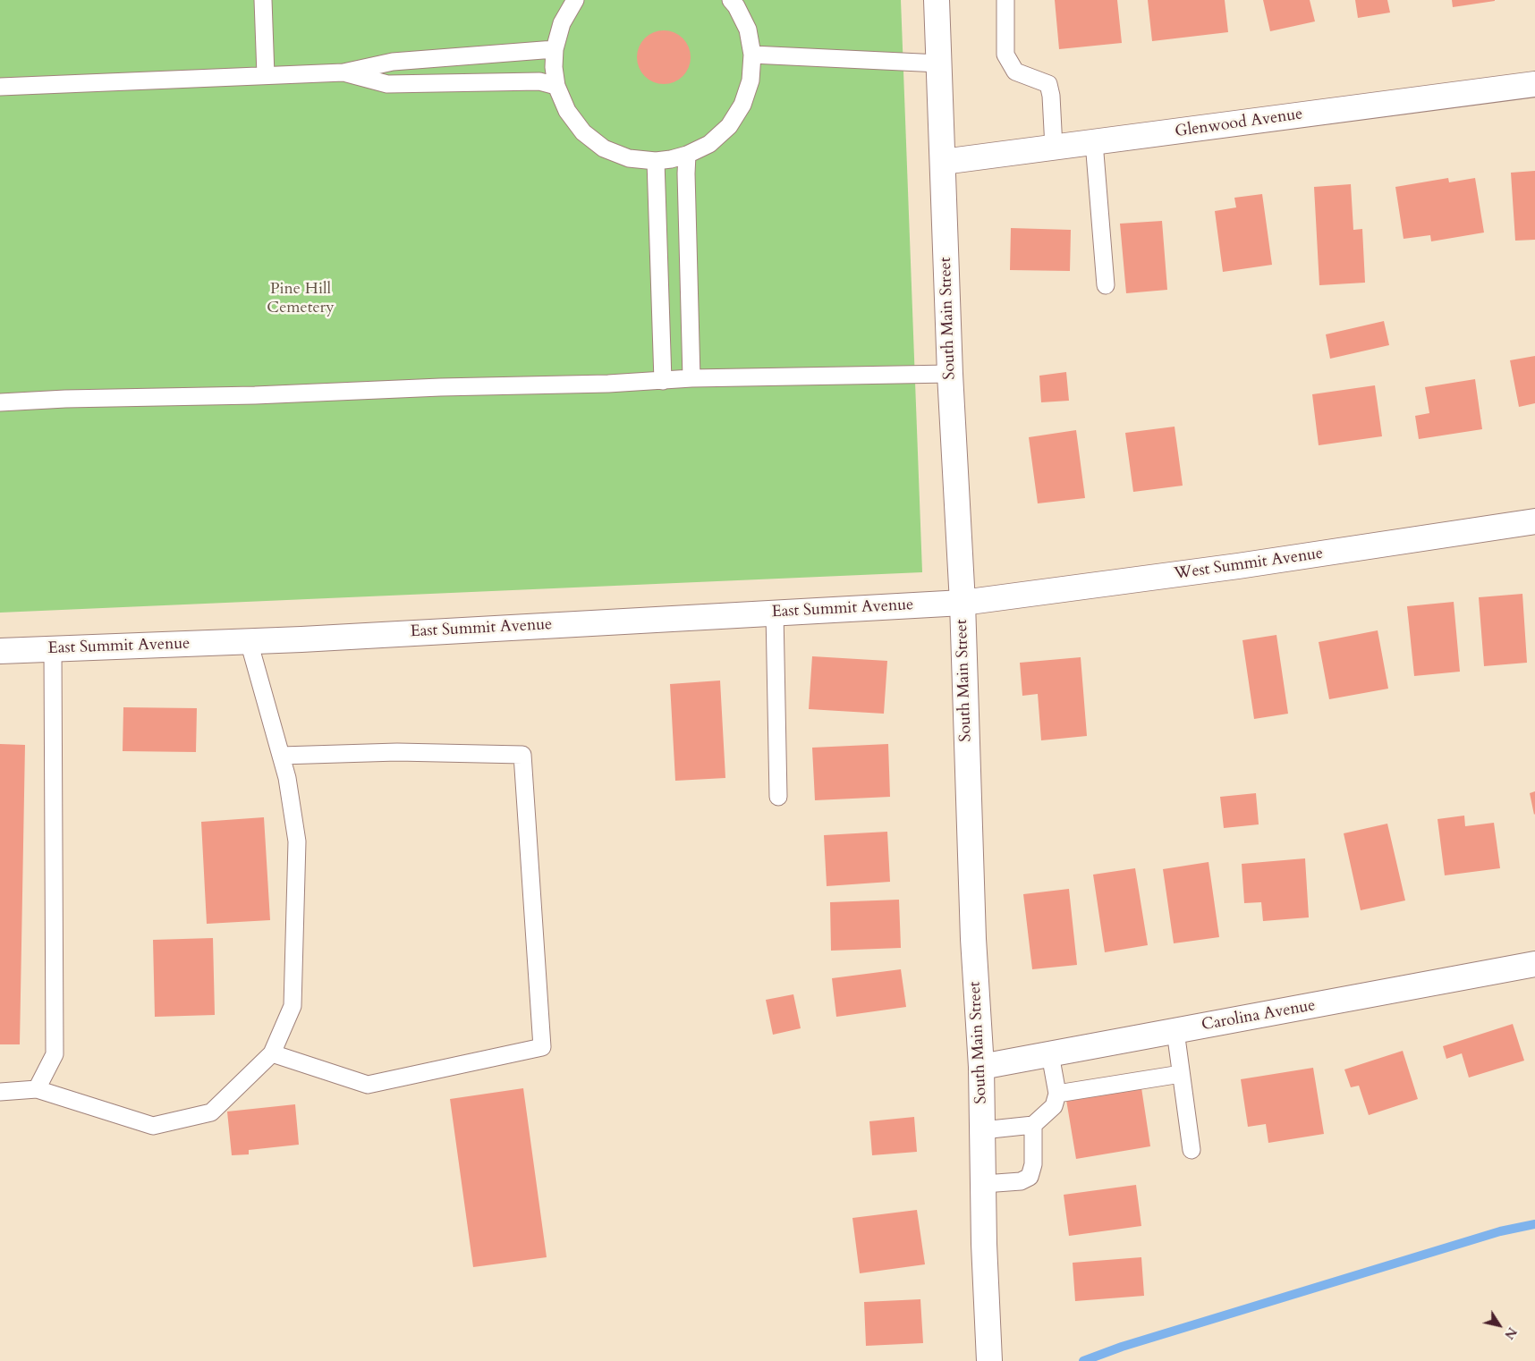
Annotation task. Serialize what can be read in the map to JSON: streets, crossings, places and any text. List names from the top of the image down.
{
  "streets": {
    "street": [
      "Glenwood Avenue",
      "South Main Street",
      "West Summit Avenue",
      "East Summit Avenue",
      "Carolina Avenue"
    ]
  },
  "crossings": [
    ["Glenwood Avenue", "South Main Street"],
    ["South Main Street", "West Summit Avenue"],
    ["South Main Street", "East Summit Avenue"],
    ["South Main Street", "Carolina Avenue"],
    ["West Summit Avenue", "East Summit Avenue"]
  ],
  "parks": ["Pine Hill Cemetery"],
  "north": "bottom right"
}
